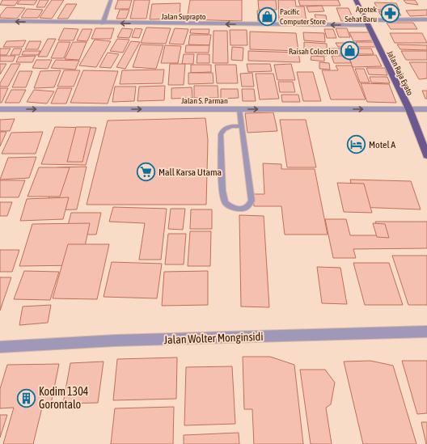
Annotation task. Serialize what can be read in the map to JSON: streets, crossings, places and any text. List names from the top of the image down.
{
  "streets": {
    "main road": ["Jalan Raja Eyato"],
    "street": ["Jalan Suprapto", "Jalan S. Parman", "Jalan Wolter Monginsidi"]
  },
  "crossings": [
    ["Jalan Suprapto", "Jalan Raja Eyato"],
    ["Jalan Raja Eyato", "Jalan S. Parman"]
  ],
  "one_way": ["Jalan Suprapto", "Jalan S. Parman"],
  "places": {
    "pharmacy": ["Apotek Sehat Baru"],
    "shop": ["Pacific Computer Store", "Raisah Colection"],
    "hotel": ["Motel A"],
    "supermarket": ["Mall Karsa Utama"],
    "building": ["Kodim 1304 Gorontalo"]
  }
}
